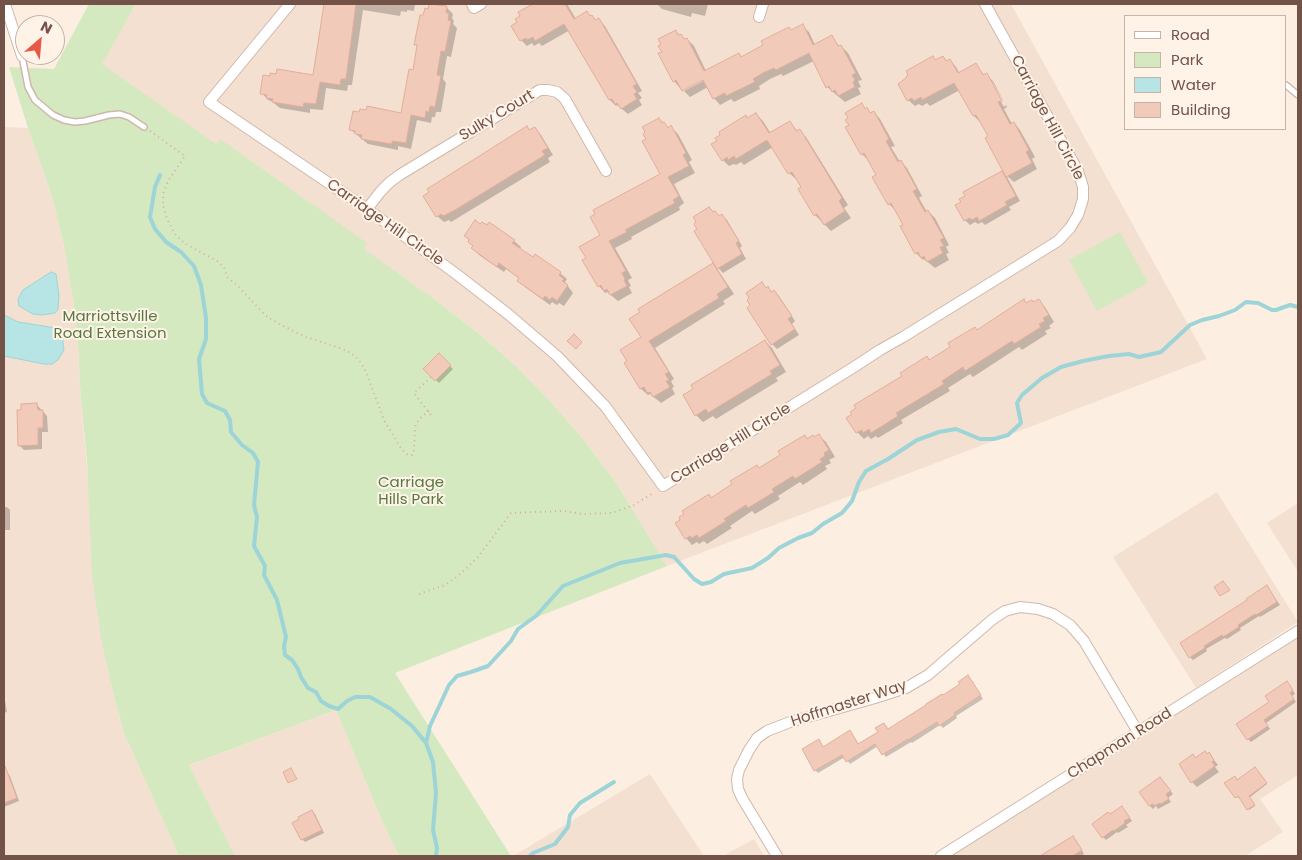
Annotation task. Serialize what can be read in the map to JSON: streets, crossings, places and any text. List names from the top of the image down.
{
  "streets": {
    "street": [
      "Sulky Court",
      "Carriage Hill Circle",
      "Hoffmaster Way",
      "Chapman Road"
    ]
  },
  "crossings": [
    ["Sulky Court", "Carriage Hill Circle"],
    ["Hoffmaster Way", "Chapman Road"]
  ],
  "parks": ["Marriottsville Road Extension", "Carriage Hills Park"],
  "legend": [
    "Road",
    "Park",
    "Water",
    "Building"
  ],
  "north": "top right"
}
